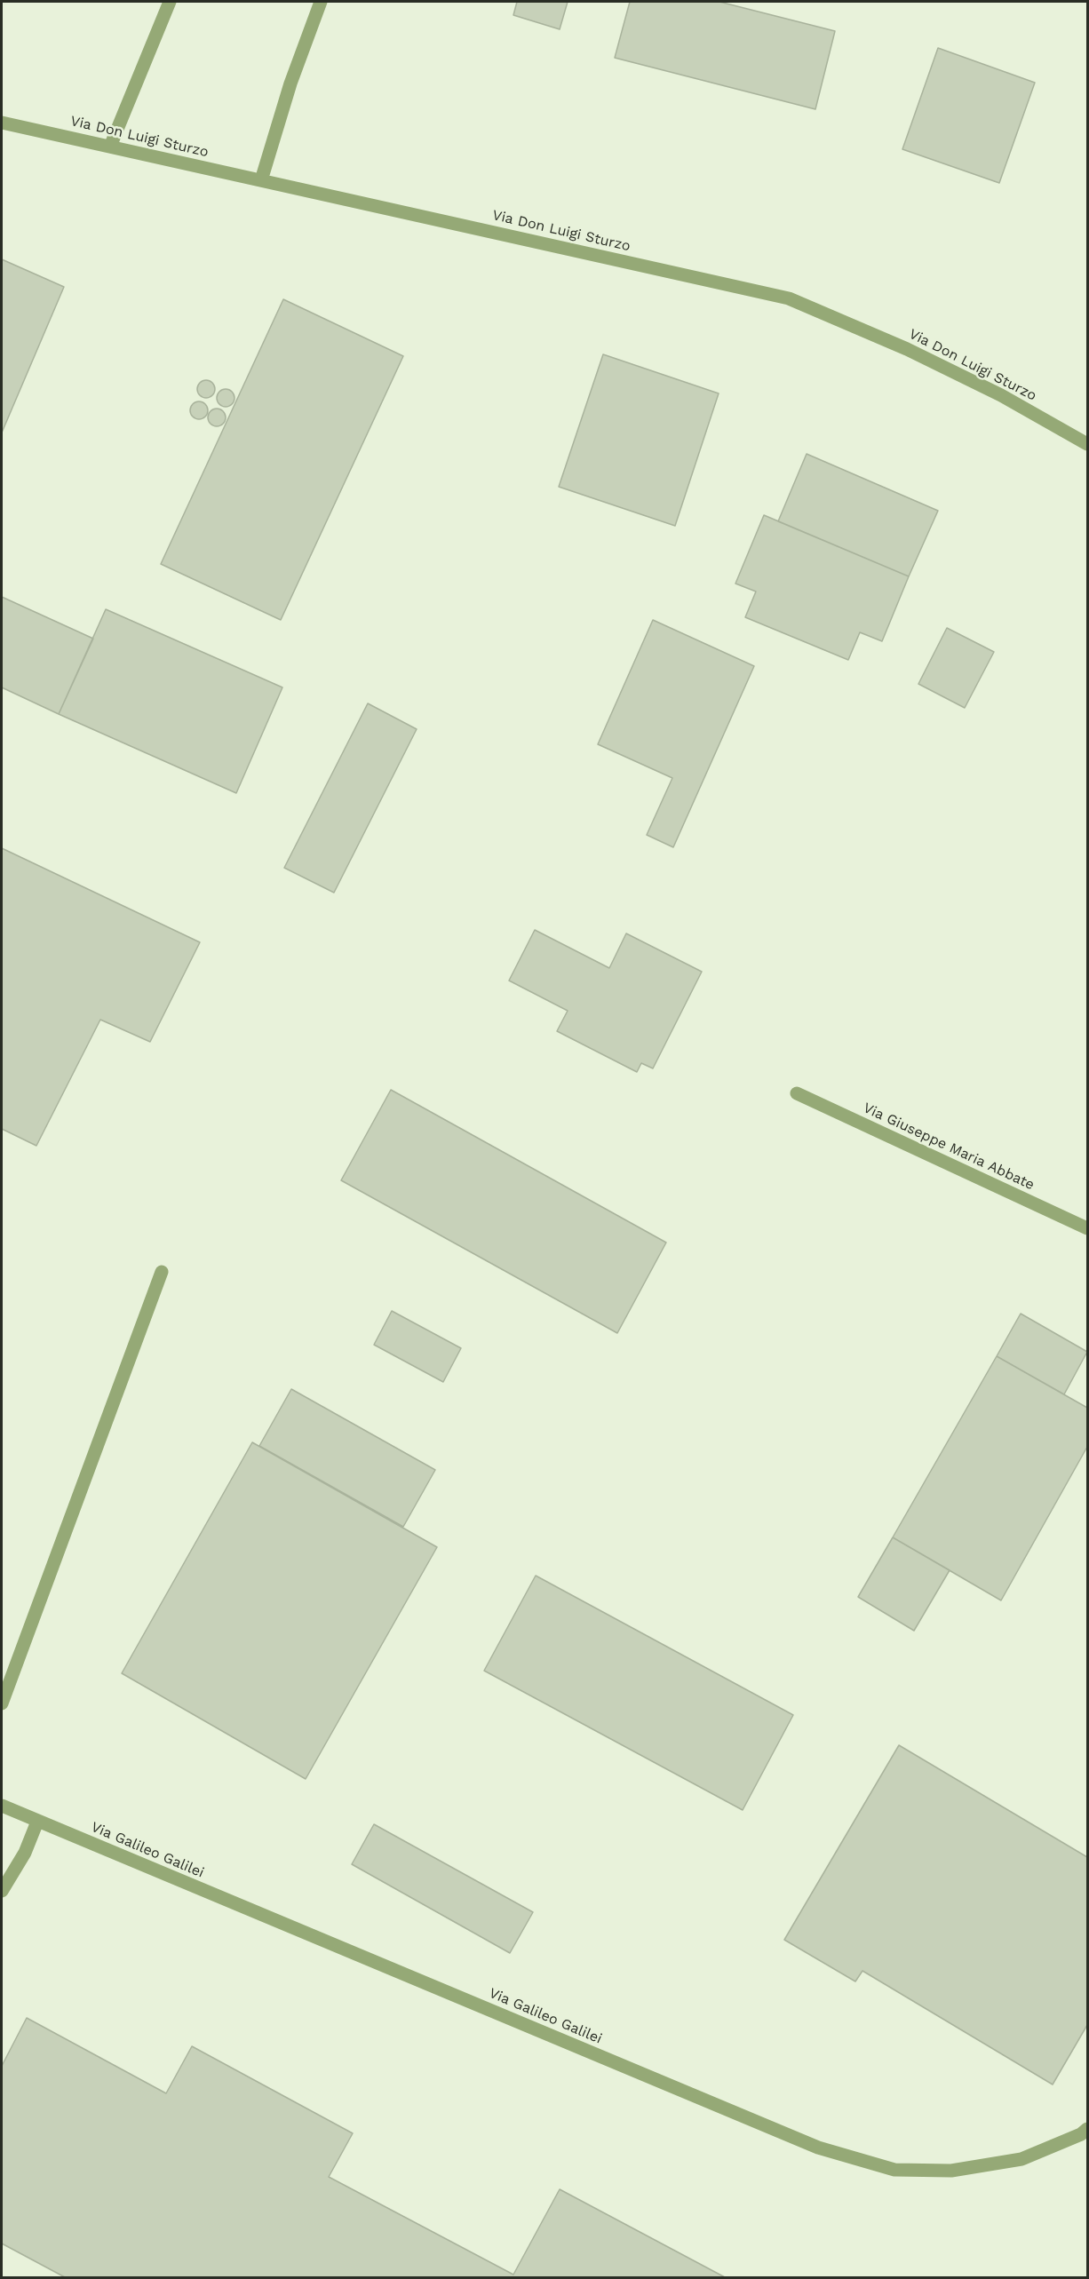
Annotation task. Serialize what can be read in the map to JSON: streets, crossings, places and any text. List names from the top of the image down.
{
  "streets": {
    "street": ["Via Don Luigi Sturzo", "Via Giuseppe Maria Abbate", "Via Galileo Galilei"]
  }
}
